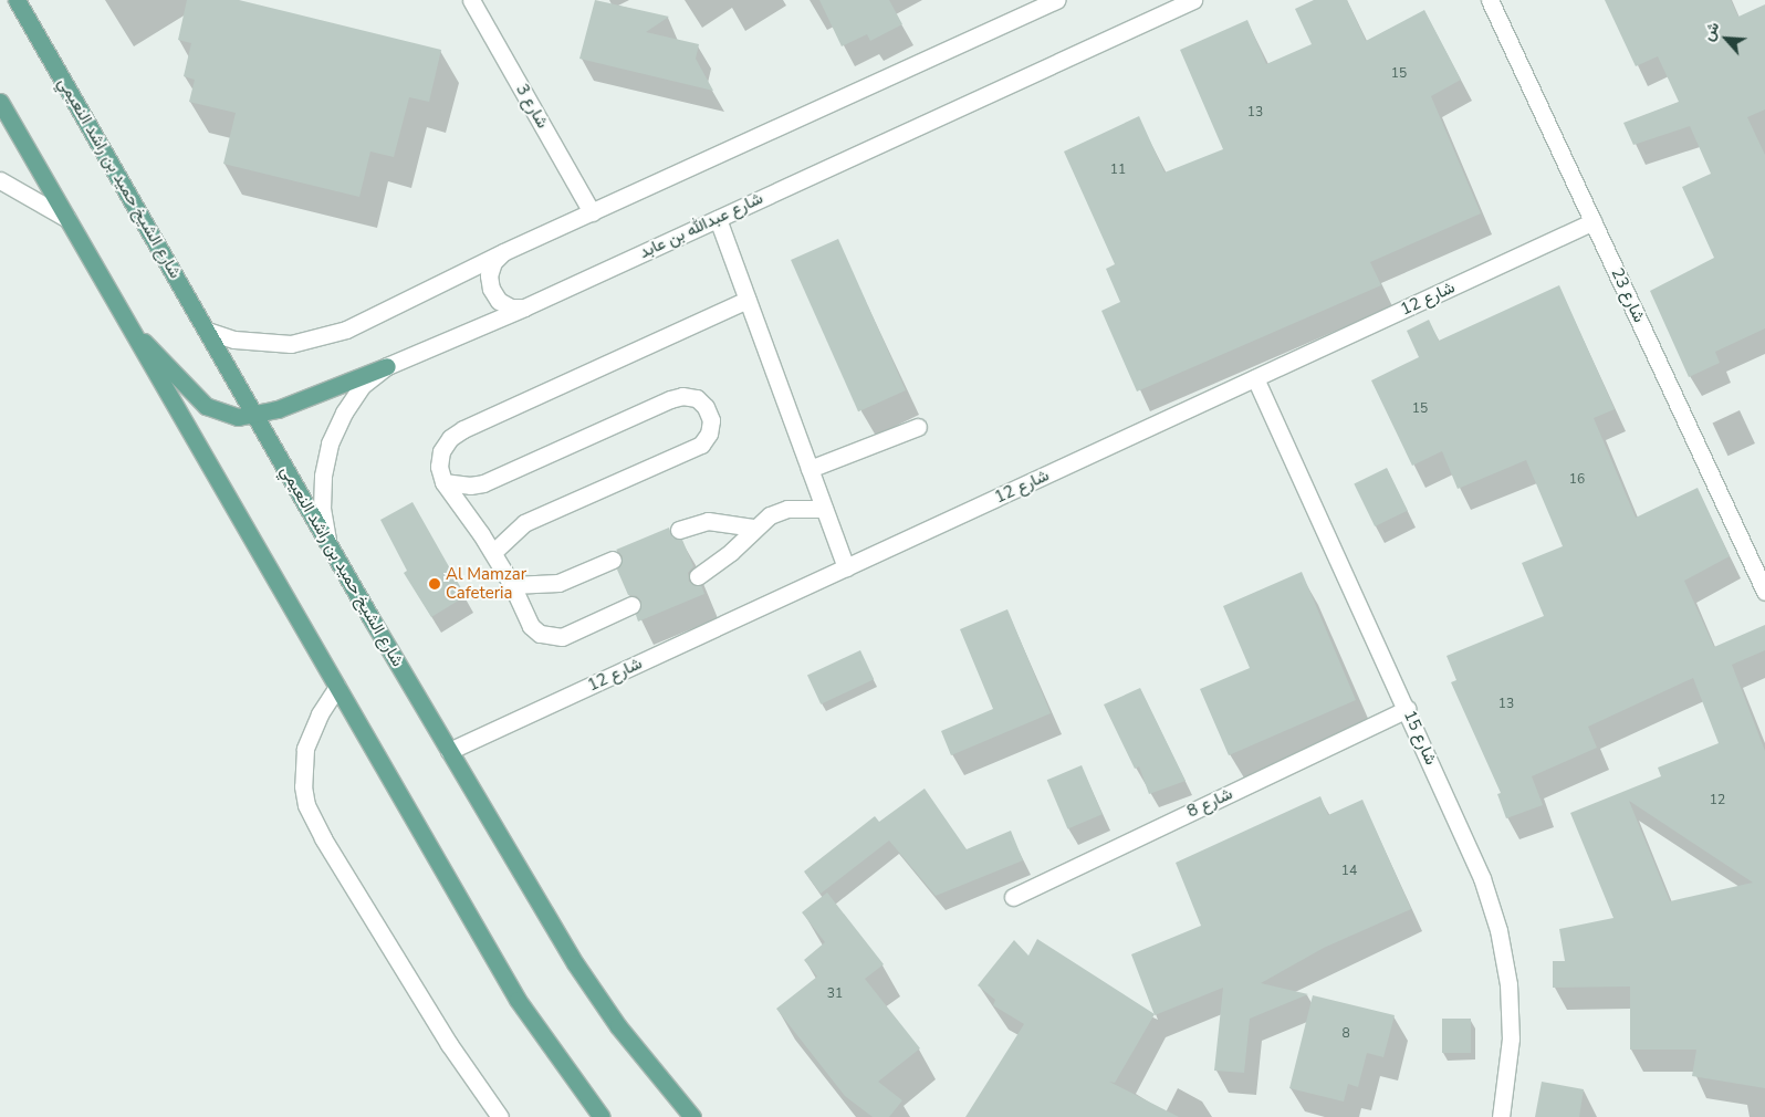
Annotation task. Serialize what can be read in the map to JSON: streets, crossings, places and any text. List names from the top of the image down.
{
  "streets": {
    "main road": ["شارع الشيخ حميد بن راشد النعيمي"],
    "street": [
      "شارع 3",
      "شارع عبدالله بن عابد",
      "شارع 23",
      "شارع 12",
      "شارع 15",
      "شارع 8"
    ]
  },
  "crossings": [
    ["شارع الشيخ حميد بن راشد النعيمي", "شارع عبدالله بن عابد"],
    ["شارع الشيخ حميد بن راشد النعيمي", "شارع 12"],
    ["شارع 23", "شارع 12"],
    ["شارع 12", "شارع 15"],
    ["شارع 15", "شارع 8"]
  ],
  "places": ["Al Mamzar Cafeteria"],
  "house_numbers": [
    "15",
    "13",
    "11",
    "15",
    "16",
    "13",
    "12",
    "14",
    "31",
    "8"
  ],
  "north": "top left"
}
